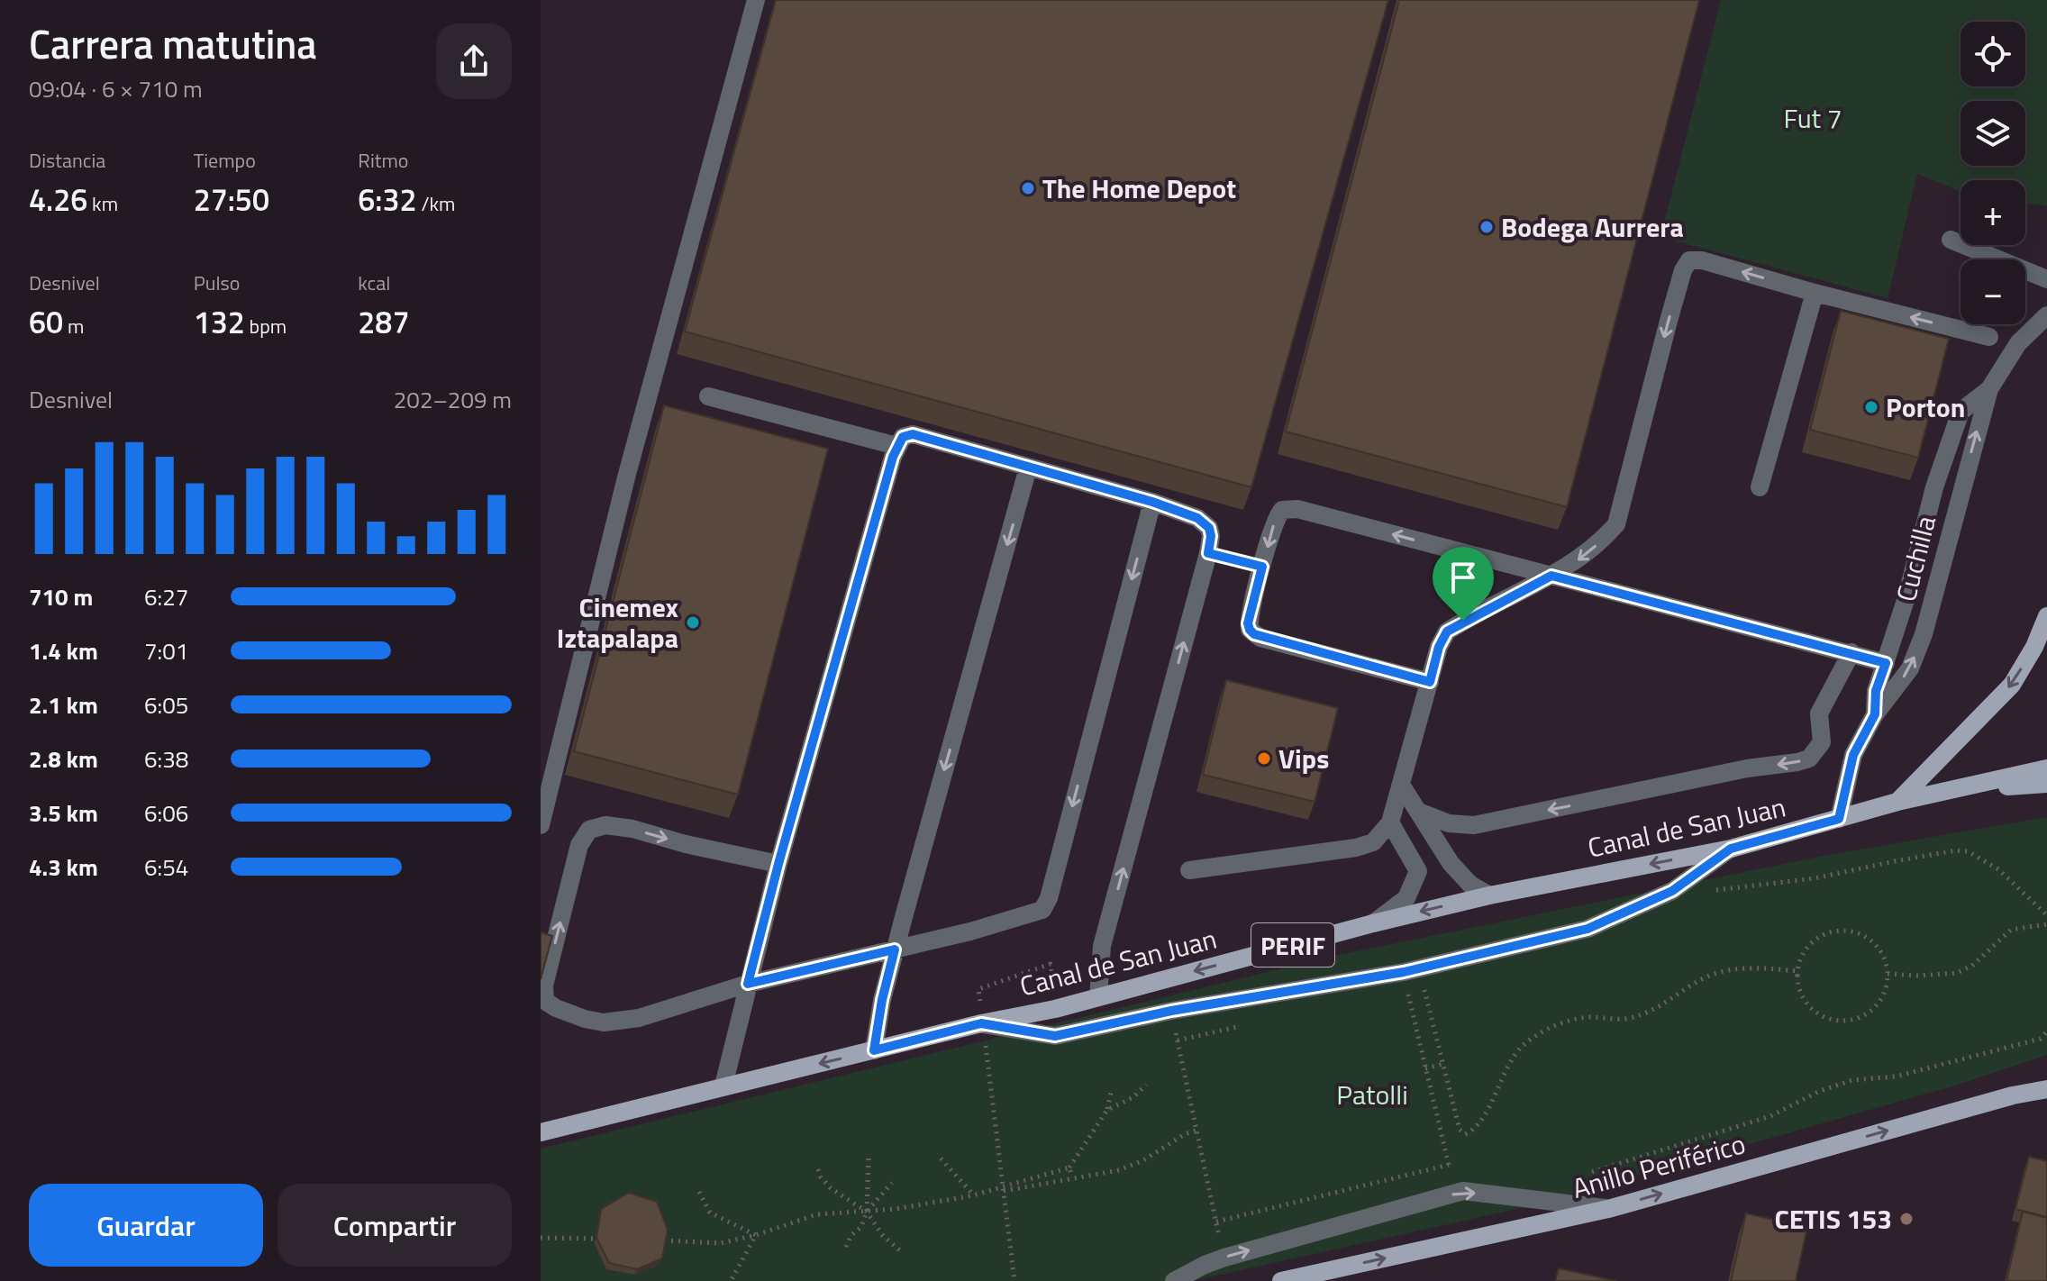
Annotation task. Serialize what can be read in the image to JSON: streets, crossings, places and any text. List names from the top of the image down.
{
  "streets": {
    "main road": ["Canal de San Juan", "PERIF", "Anillo Periférico"],
    "lane": ["Cuchilla"]
  },
  "crossings": [
    ["Cuchilla", "Canal de San Juan"]
  ],
  "one_way": ["Canal de San Juan", "Anillo Periférico"],
  "parks": ["Fut 7", "Patolli"],
  "places": [
    "The Home Depot",
    "Bodega Aurrera",
    "Porton",
    "Cinemex Iztapalapa",
    "Vips",
    "CETIS 153"
  ],
  "page": {
    "heading": ["Carrera matutina", "09:04 · 6 × 710 m"],
    "map_buttons": ["+", "−"],
    "stats": [
      ["Distancia", "4.26 km"],
      ["Tiempo", "27:50"],
      ["Ritmo", "6:32 /km"],
      ["Desnivel", "60 m"],
      ["Pulso", "132 bpm"],
      ["kcal", "287"]
    ],
    "chart": ["Desnivel", "202–209 m"],
    "list": [
      {
        "name": "710 m",
        "note": "6:27"
      },
      {
        "name": "1.4 km",
        "note": "7:01"
      },
      {
        "name": "2.1 km",
        "note": "6:05"
      },
      {
        "name": "2.8 km",
        "note": "6:38"
      },
      {
        "name": "3.5 km",
        "note": "6:06"
      },
      {
        "name": "4.3 km",
        "note": "6:54"
      }
    ],
    "buttons": ["Guardar", "Compartir"]
  }
}
